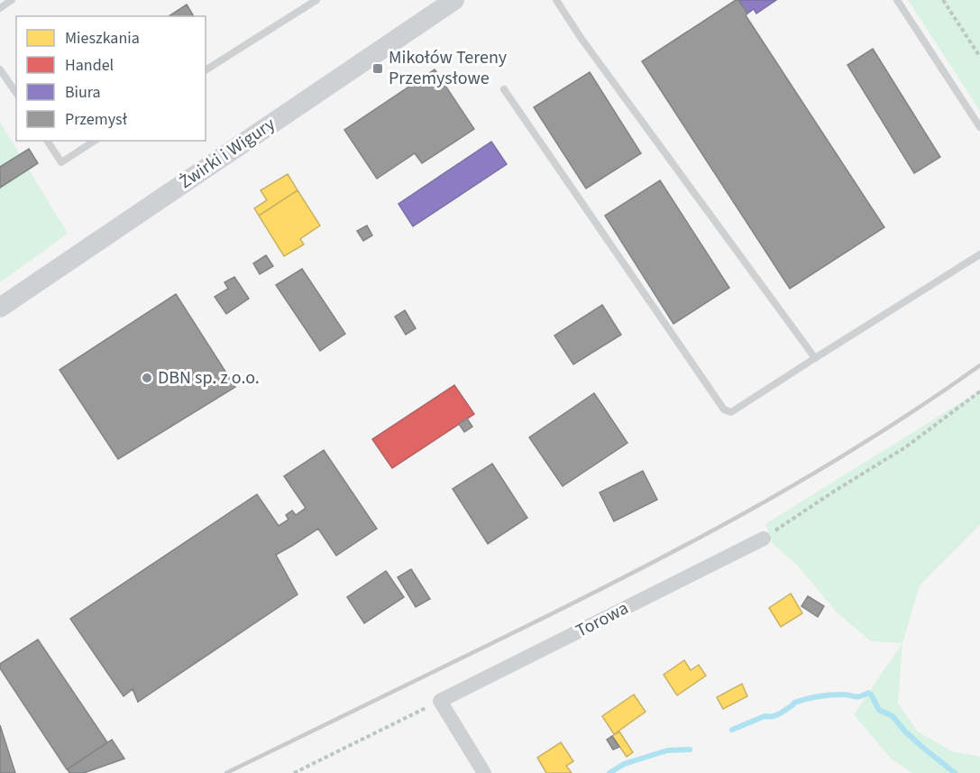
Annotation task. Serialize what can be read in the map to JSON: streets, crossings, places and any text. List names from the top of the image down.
{
  "streets": {
    "street": ["Żwirki i Wigury", "Torowa"]
  },
  "places": {
    "transit": ["Mikołów Tereny Przemysłowe"],
    "other": ["DBN sp. z o.o."]
  },
  "legend": [
    "Mieszkania",
    "Handel",
    "Biura",
    "Przemysł"
  ]
}
